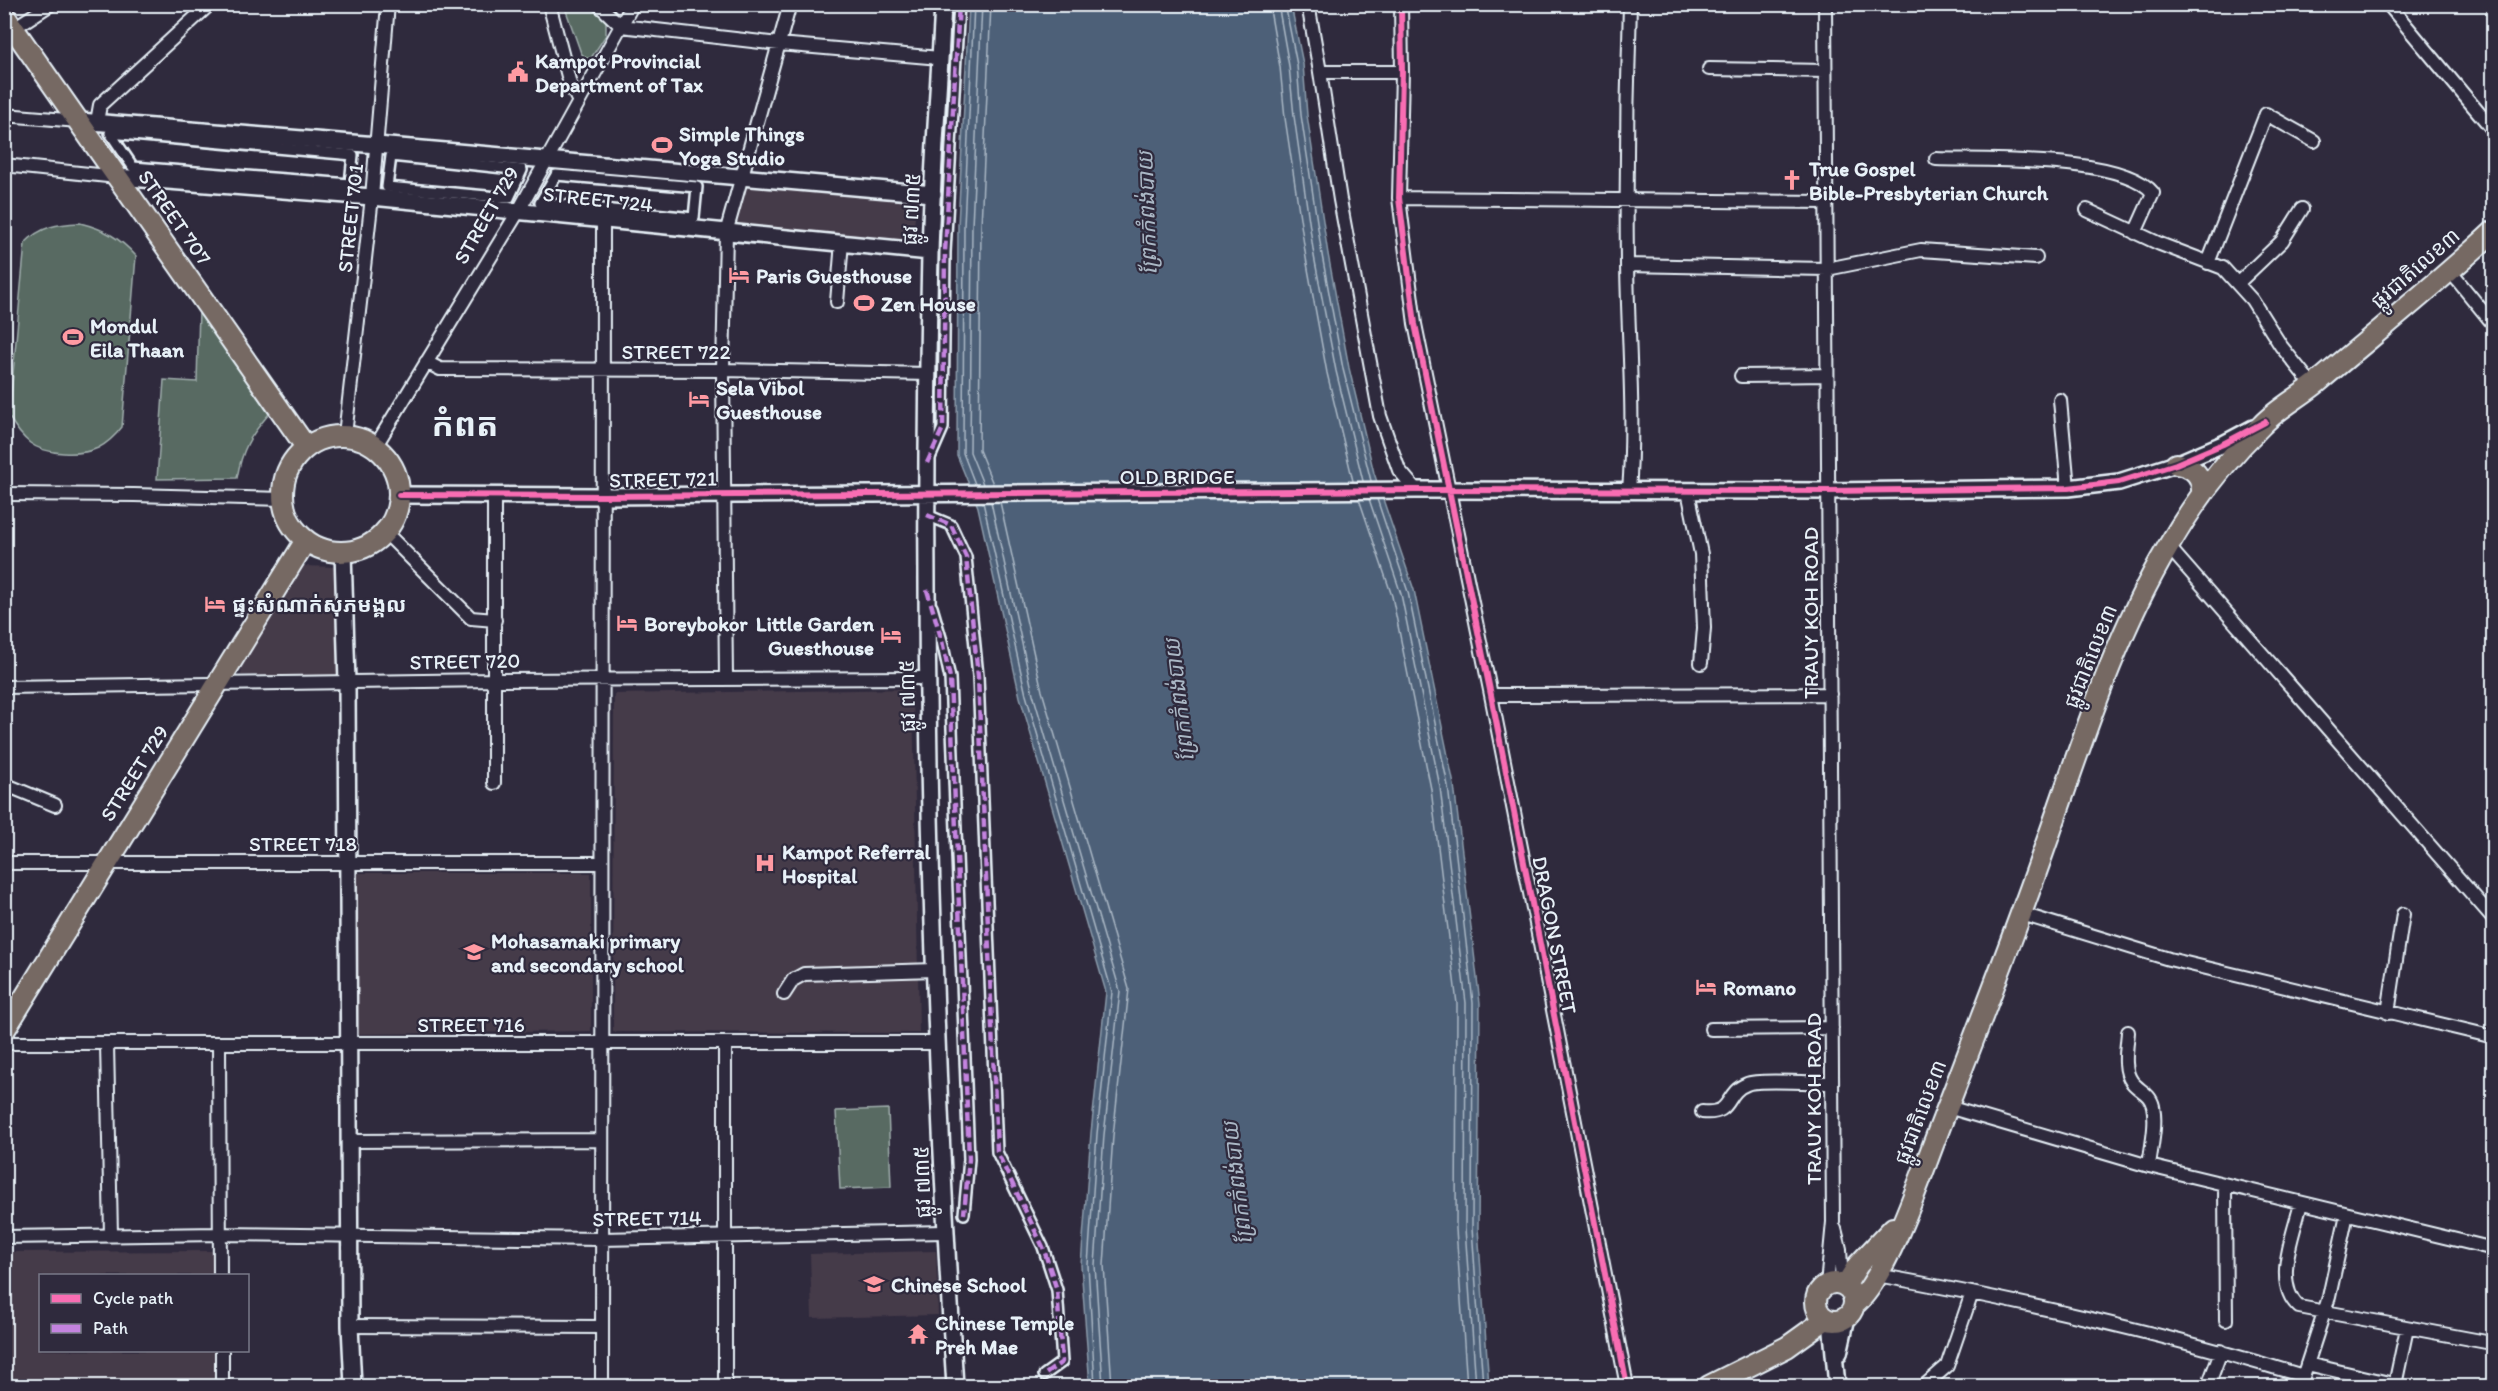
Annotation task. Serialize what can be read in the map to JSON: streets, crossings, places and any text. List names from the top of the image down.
{
  "streets": {
    "main road": ["STREET 729", "STREET 707", "ផ្លូវជាតិលេខ៣"],
    "street": [
      "STREET 724",
      "ផ្លូវ ៧៣៥",
      "STREET 701",
      "STREET 722",
      "OLD BRIDGE",
      "STREET 721",
      "TRAUY KOH ROAD",
      "STREET 720",
      "STREET 718",
      "DRAGON STREET",
      "STREET 716",
      "STREET 714"
    ]
  },
  "crossings": [
    ["STREET 724", "ផ្លូវ ៧៣៥"],
    ["STREET 724", "STREET 729"],
    ["STREET 724", "STREET 707"],
    ["STREET 724", "STREET 701"],
    ["ផ្លូវ ៧៣៥", "STREET 722"],
    ["ផ្លូវ ៧៣៥", "OLD BRIDGE"],
    ["ផ្លូវ ៧៣៥", "STREET 721"],
    ["ផ្លូវ ៧៣៥", "STREET 720"],
    ["ផ្លូវ ៧៣៥", "STREET 716"],
    ["ផ្លូវ ៧៣៥", "STREET 714"],
    ["STREET 729", "STREET 707"],
    ["STREET 729", "STREET 701"],
    ["STREET 729", "STREET 722"],
    ["STREET 729", "STREET 721"],
    ["STREET 729", "STREET 720"],
    ["STREET 729", "STREET 718"],
    ["STREET 707", "STREET 701"],
    ["STREET 707", "STREET 721"],
    ["STREET 701", "STREET 721"],
    ["ផ្លូវជាតិលេខ៣", "OLD BRIDGE"],
    ["ផ្លូវជាតិលេខ៣", "TRAUY KOH ROAD"],
    ["OLD BRIDGE", "STREET 721"],
    ["OLD BRIDGE", "TRAUY KOH ROAD"],
    ["OLD BRIDGE", "DRAGON STREET"]
  ],
  "districts": ["កំពត"],
  "water": ["ព្រែកកំពង់បាយ"],
  "places": {
    "public building": ["Kampot Provincial Department of Tax"],
    "sports": ["Simple Things Yoga Studio", "Zen House", "Mondul Eila Thaan"],
    "church": ["True Gospel Bible-Presbyterian Church"],
    "hotel": [
      "Paris Guesthouse",
      "Sela Vibol Guesthouse",
      "ផ្ទះសំណាក់សុភមង្គល",
      "Boreybokor",
      "Little Garden Guesthouse",
      "Romano"
    ],
    "hospital": ["Kampot Referral Hospital"],
    "school or university": ["Mohasamaki primary and secondary school", "Chinese School"],
    "temple": ["Chinese Temple Preh Mae"]
  },
  "legend": ["Cycle path", "Path"]
}
